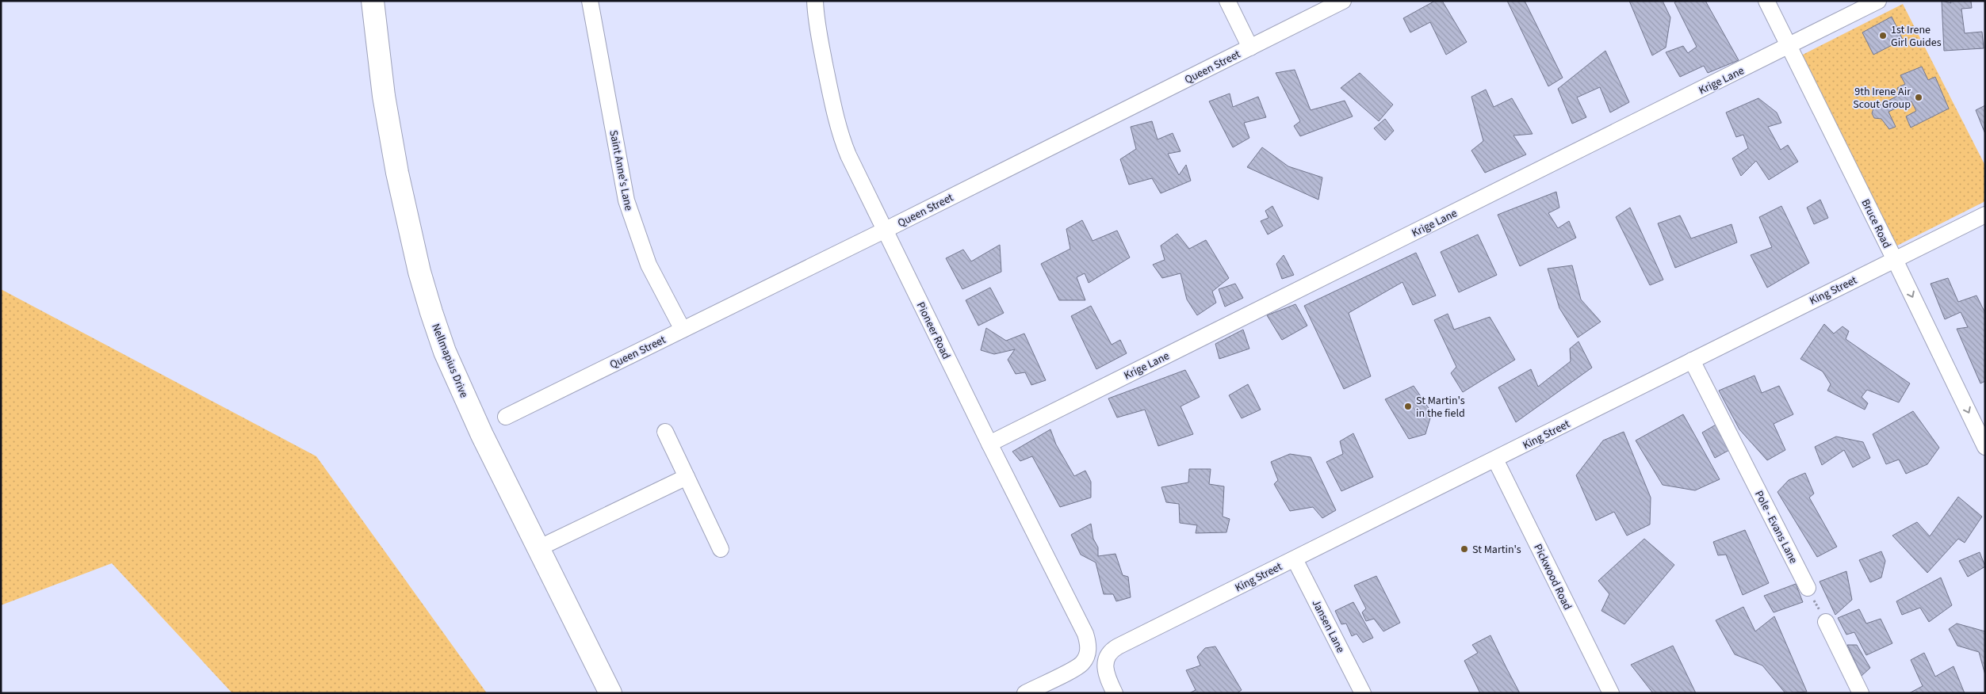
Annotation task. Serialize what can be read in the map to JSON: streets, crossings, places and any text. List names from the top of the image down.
{
  "streets": {
    "main road": ["Nellmapius Drive"],
    "street": [
      "Queen Street",
      "Krige Lane",
      "Saint Anne's Lane",
      "Bruce Road",
      "King Street",
      "Pioneer Road",
      "Pole - Evans Lane",
      "Pickwood Road",
      "Jansen Lane"
    ]
  },
  "crossings": [
    ["Queen Street", "Saint Anne's Lane"],
    ["Queen Street", "Pioneer Road"],
    ["Krige Lane", "Bruce Road"],
    ["Krige Lane", "Pioneer Road"],
    ["Bruce Road", "King Street"],
    ["King Street", "Pole - Evans Lane"],
    ["King Street", "Pickwood Road"],
    ["King Street", "Jansen Lane"]
  ],
  "one_way": ["Bruce Road"],
  "places": [
    "1st Irene Girl Guides",
    "9th Irene Air Scout Group",
    "St Martin's in the field",
    "St Martin's"
  ]
}
